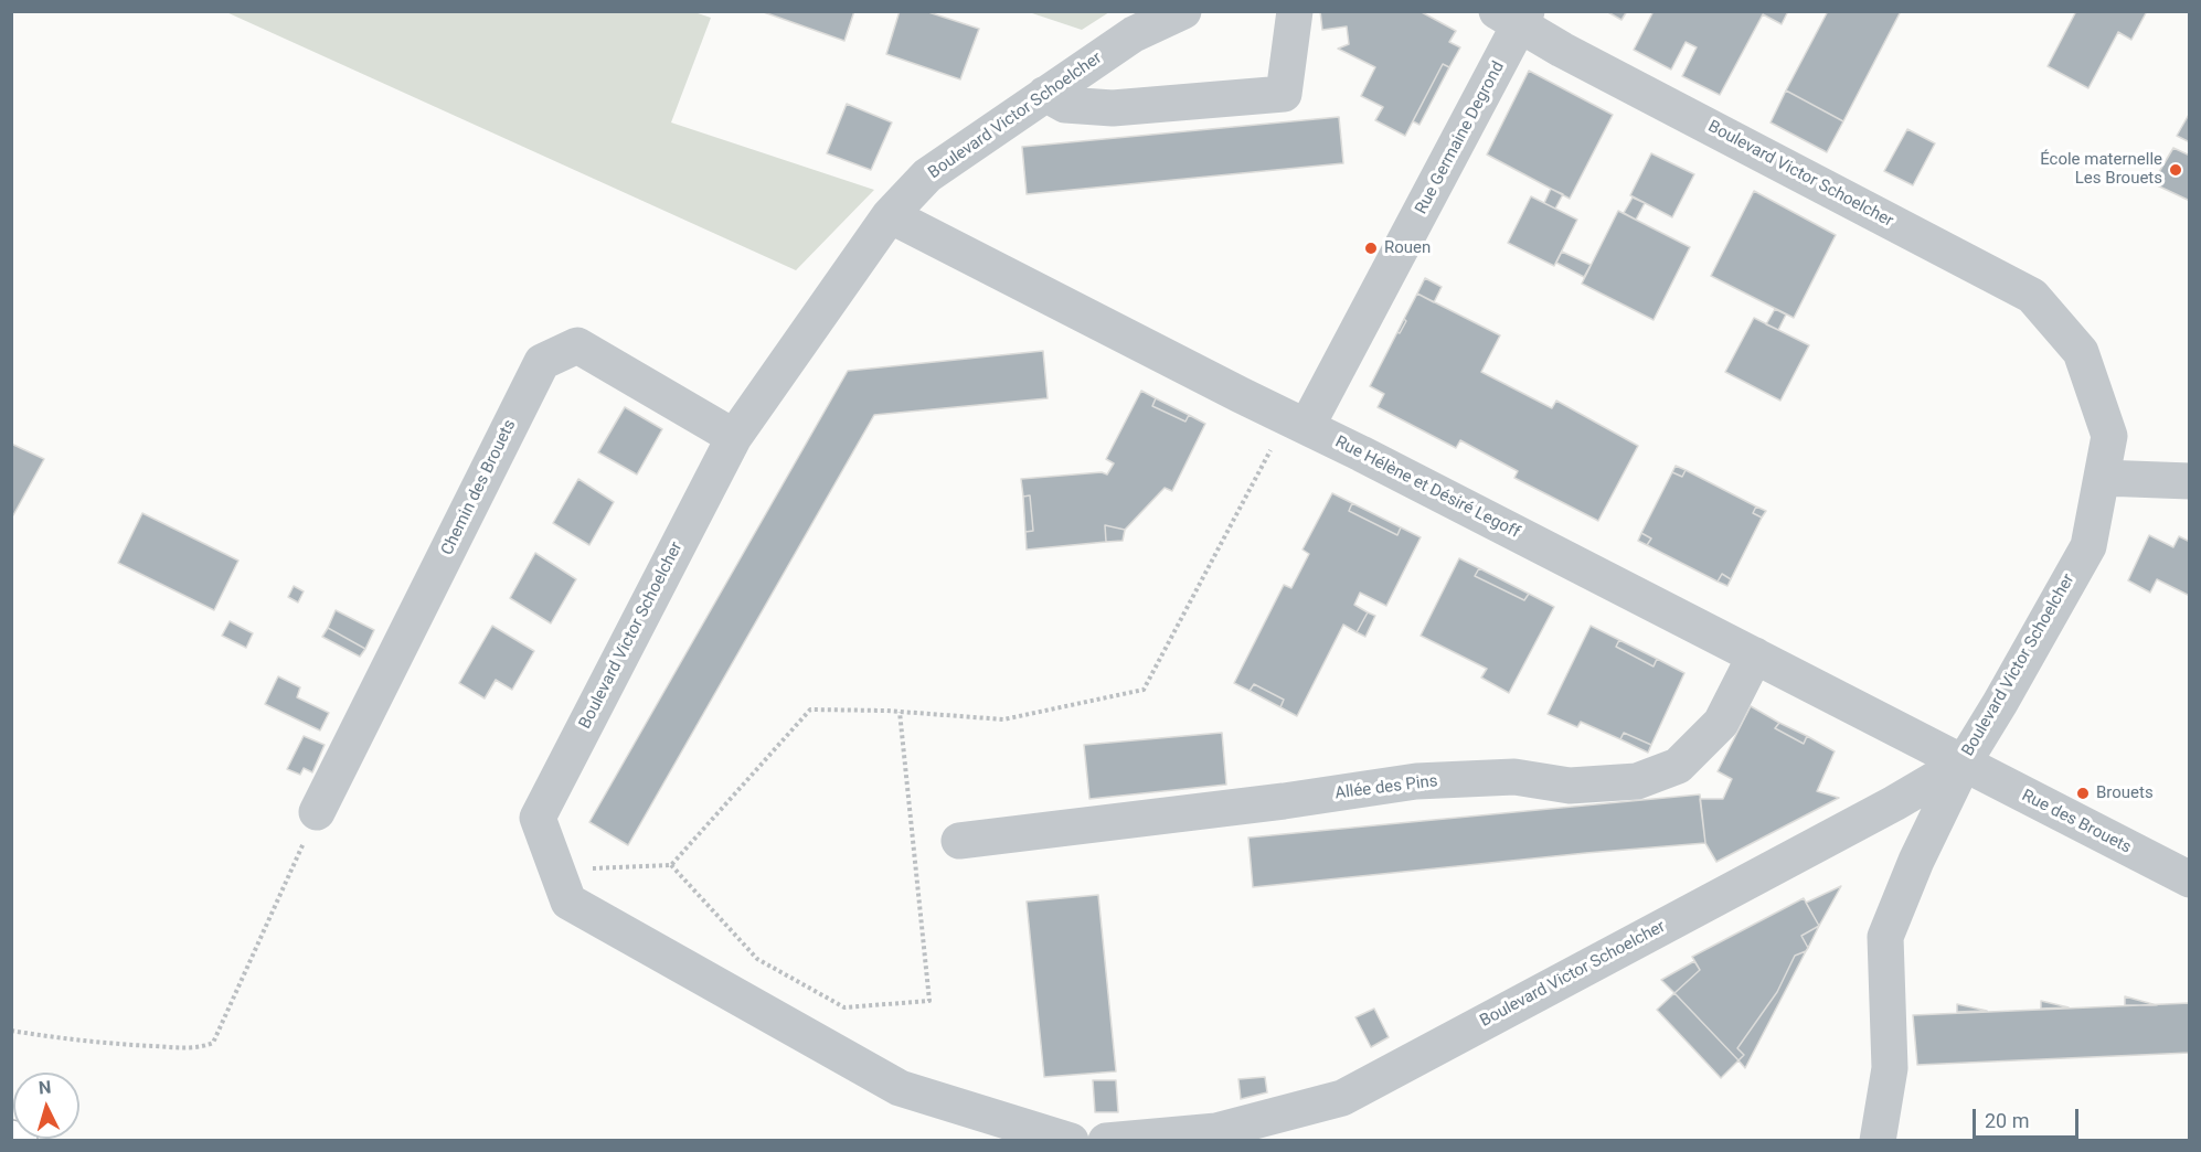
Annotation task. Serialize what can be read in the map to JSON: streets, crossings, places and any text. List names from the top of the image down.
{
  "streets": {
    "street": [
      "Boulevard Victor Schoelcher",
      "Rue Germaine Degrond",
      "Chemin des Brouets",
      "Rue Hélène et Désiré Legoff",
      "Allée des Pins",
      "Rue des Brouets"
    ]
  },
  "crossings": [
    ["Boulevard Victor Schoelcher", "Rue Germaine Degrond"],
    ["Boulevard Victor Schoelcher", "Chemin des Brouets"],
    ["Boulevard Victor Schoelcher", "Rue Hélène et Désiré Legoff"],
    ["Boulevard Victor Schoelcher", "Rue des Brouets"],
    ["Rue Germaine Degrond", "Rue Hélène et Désiré Legoff"],
    ["Rue Hélène et Désiré Legoff", "Allée des Pins"],
    ["Rue Hélène et Désiré Legoff", "Rue des Brouets"]
  ],
  "places": ["École maternelle Les Brouets", "Rouen", "Brouets"],
  "scale_bar": "20 m",
  "north": "top"
}
